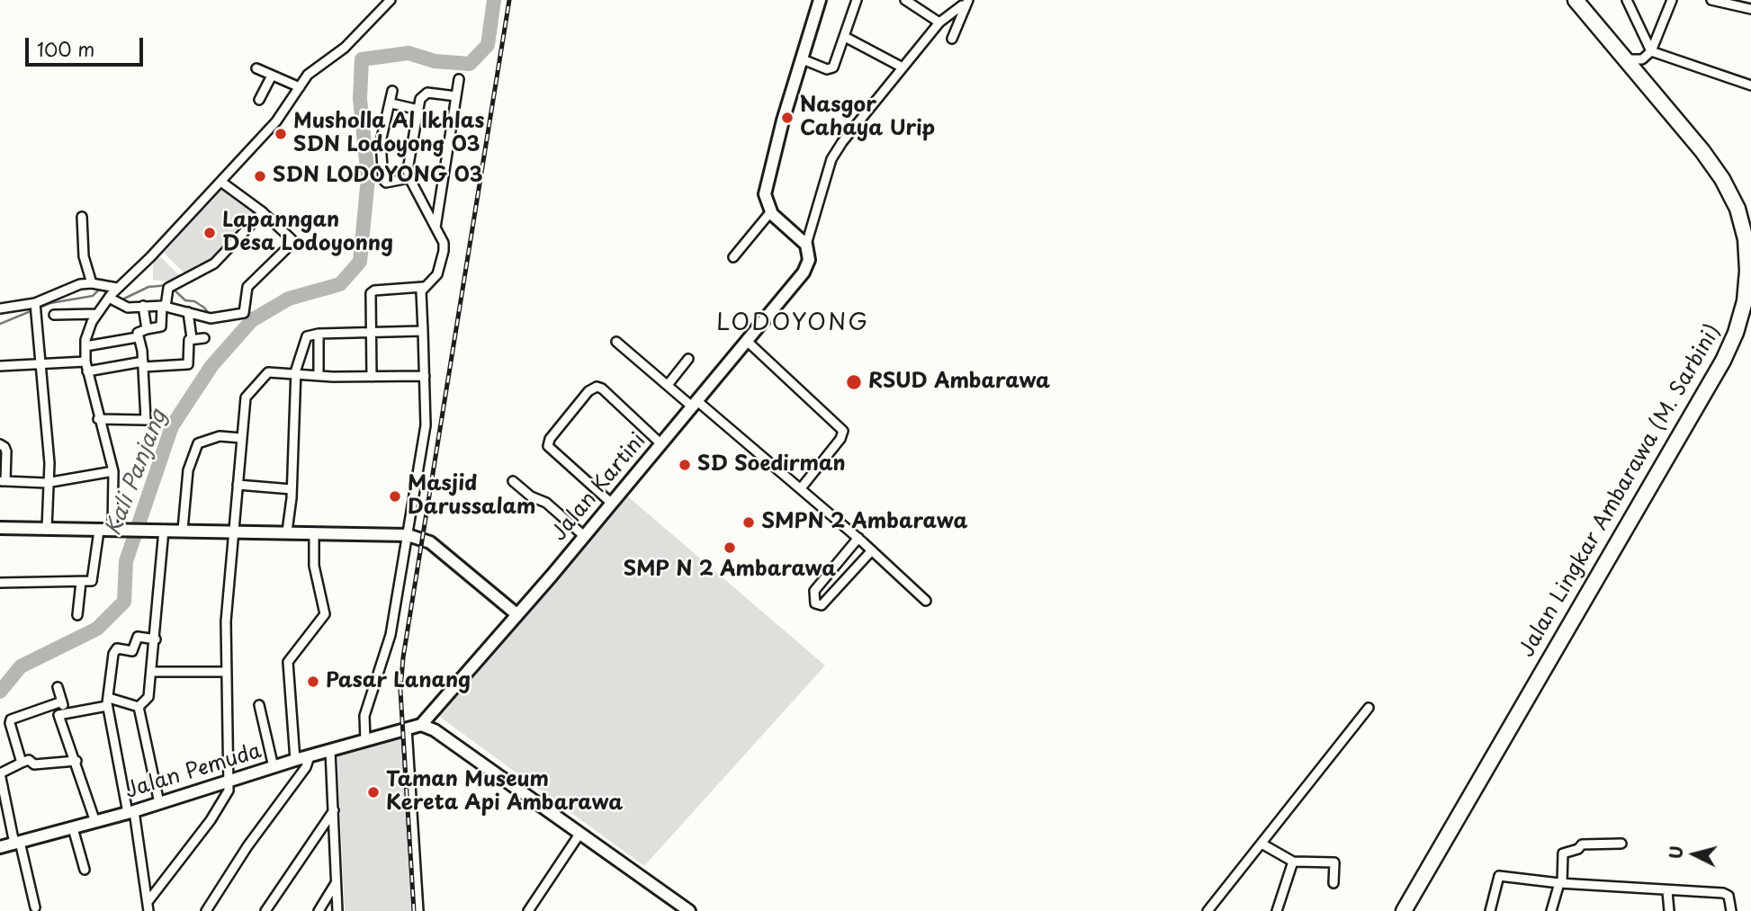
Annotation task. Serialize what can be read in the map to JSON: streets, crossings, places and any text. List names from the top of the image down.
{
  "streets": {
    "highway": ["Jalan Lingkar Ambarawa (M. Sarbini)"],
    "street": ["Jalan Kartini", "Jalan Pemuda"]
  },
  "crossings": [
    ["Jalan Kartini", "Jalan Pemuda"]
  ],
  "districts": ["LODOYONG"],
  "water": ["Kali Panjang"],
  "places": [
    "Nasgor Cahaya Urip",
    "Musholla Al Ikhlas SDN Lodoyong 03",
    "SDN LODOYONG 03",
    "Lapanngan Desa Lodoyonng",
    "RSUD Ambarawa",
    "SD Soedirman",
    "Masjid Darussalam",
    "SMPN 2 Ambarawa",
    "SMP N 2 Ambarawa",
    "Pasar Lanang",
    "Taman Museum Kereta Api Ambarawa"
  ],
  "scale_bar": "100 m",
  "north": "left"
}
